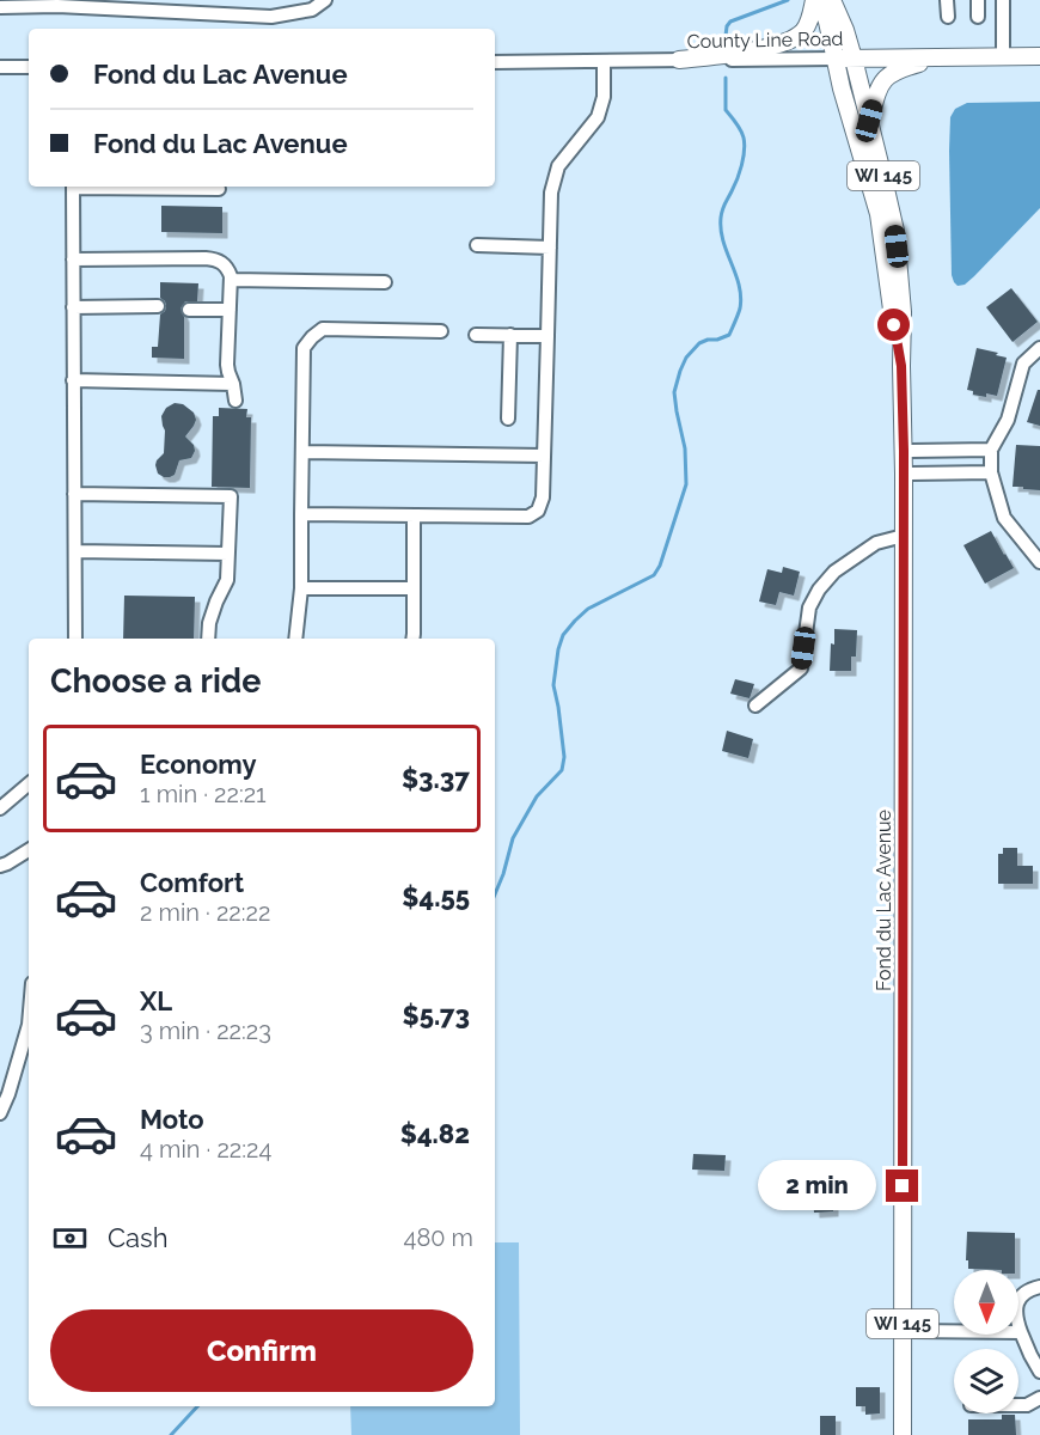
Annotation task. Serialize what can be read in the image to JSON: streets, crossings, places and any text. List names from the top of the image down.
{
  "streets": {
    "main road": ["County Line Road", "WI 145", "Fond du Lac Avenue"]
  },
  "crossings": [
    ["County Line Road", "Fond du Lac Avenue"]
  ],
  "north": "bottom",
  "page": {
    "banner": ["Fond du Lac Avenue", "Fond du Lac Avenue"],
    "heading": "Choose a ride",
    "list": [
      {
        "name": "Economy",
        "note": "1 min · 22:21",
        "value": "$3.37"
      },
      {
        "name": "Comfort",
        "note": "2 min · 22:22",
        "value": "$4.55"
      },
      {
        "name": "XL",
        "note": "3 min · 22:23",
        "value": "$5.73"
      },
      {
        "name": "Moto",
        "note": "4 min · 22:24",
        "value": "$4.82"
      }
    ],
    "bubble": "2 min",
    "pay": ["Cash", "480 m"],
    "buttons": "Confirm"
  }
}
